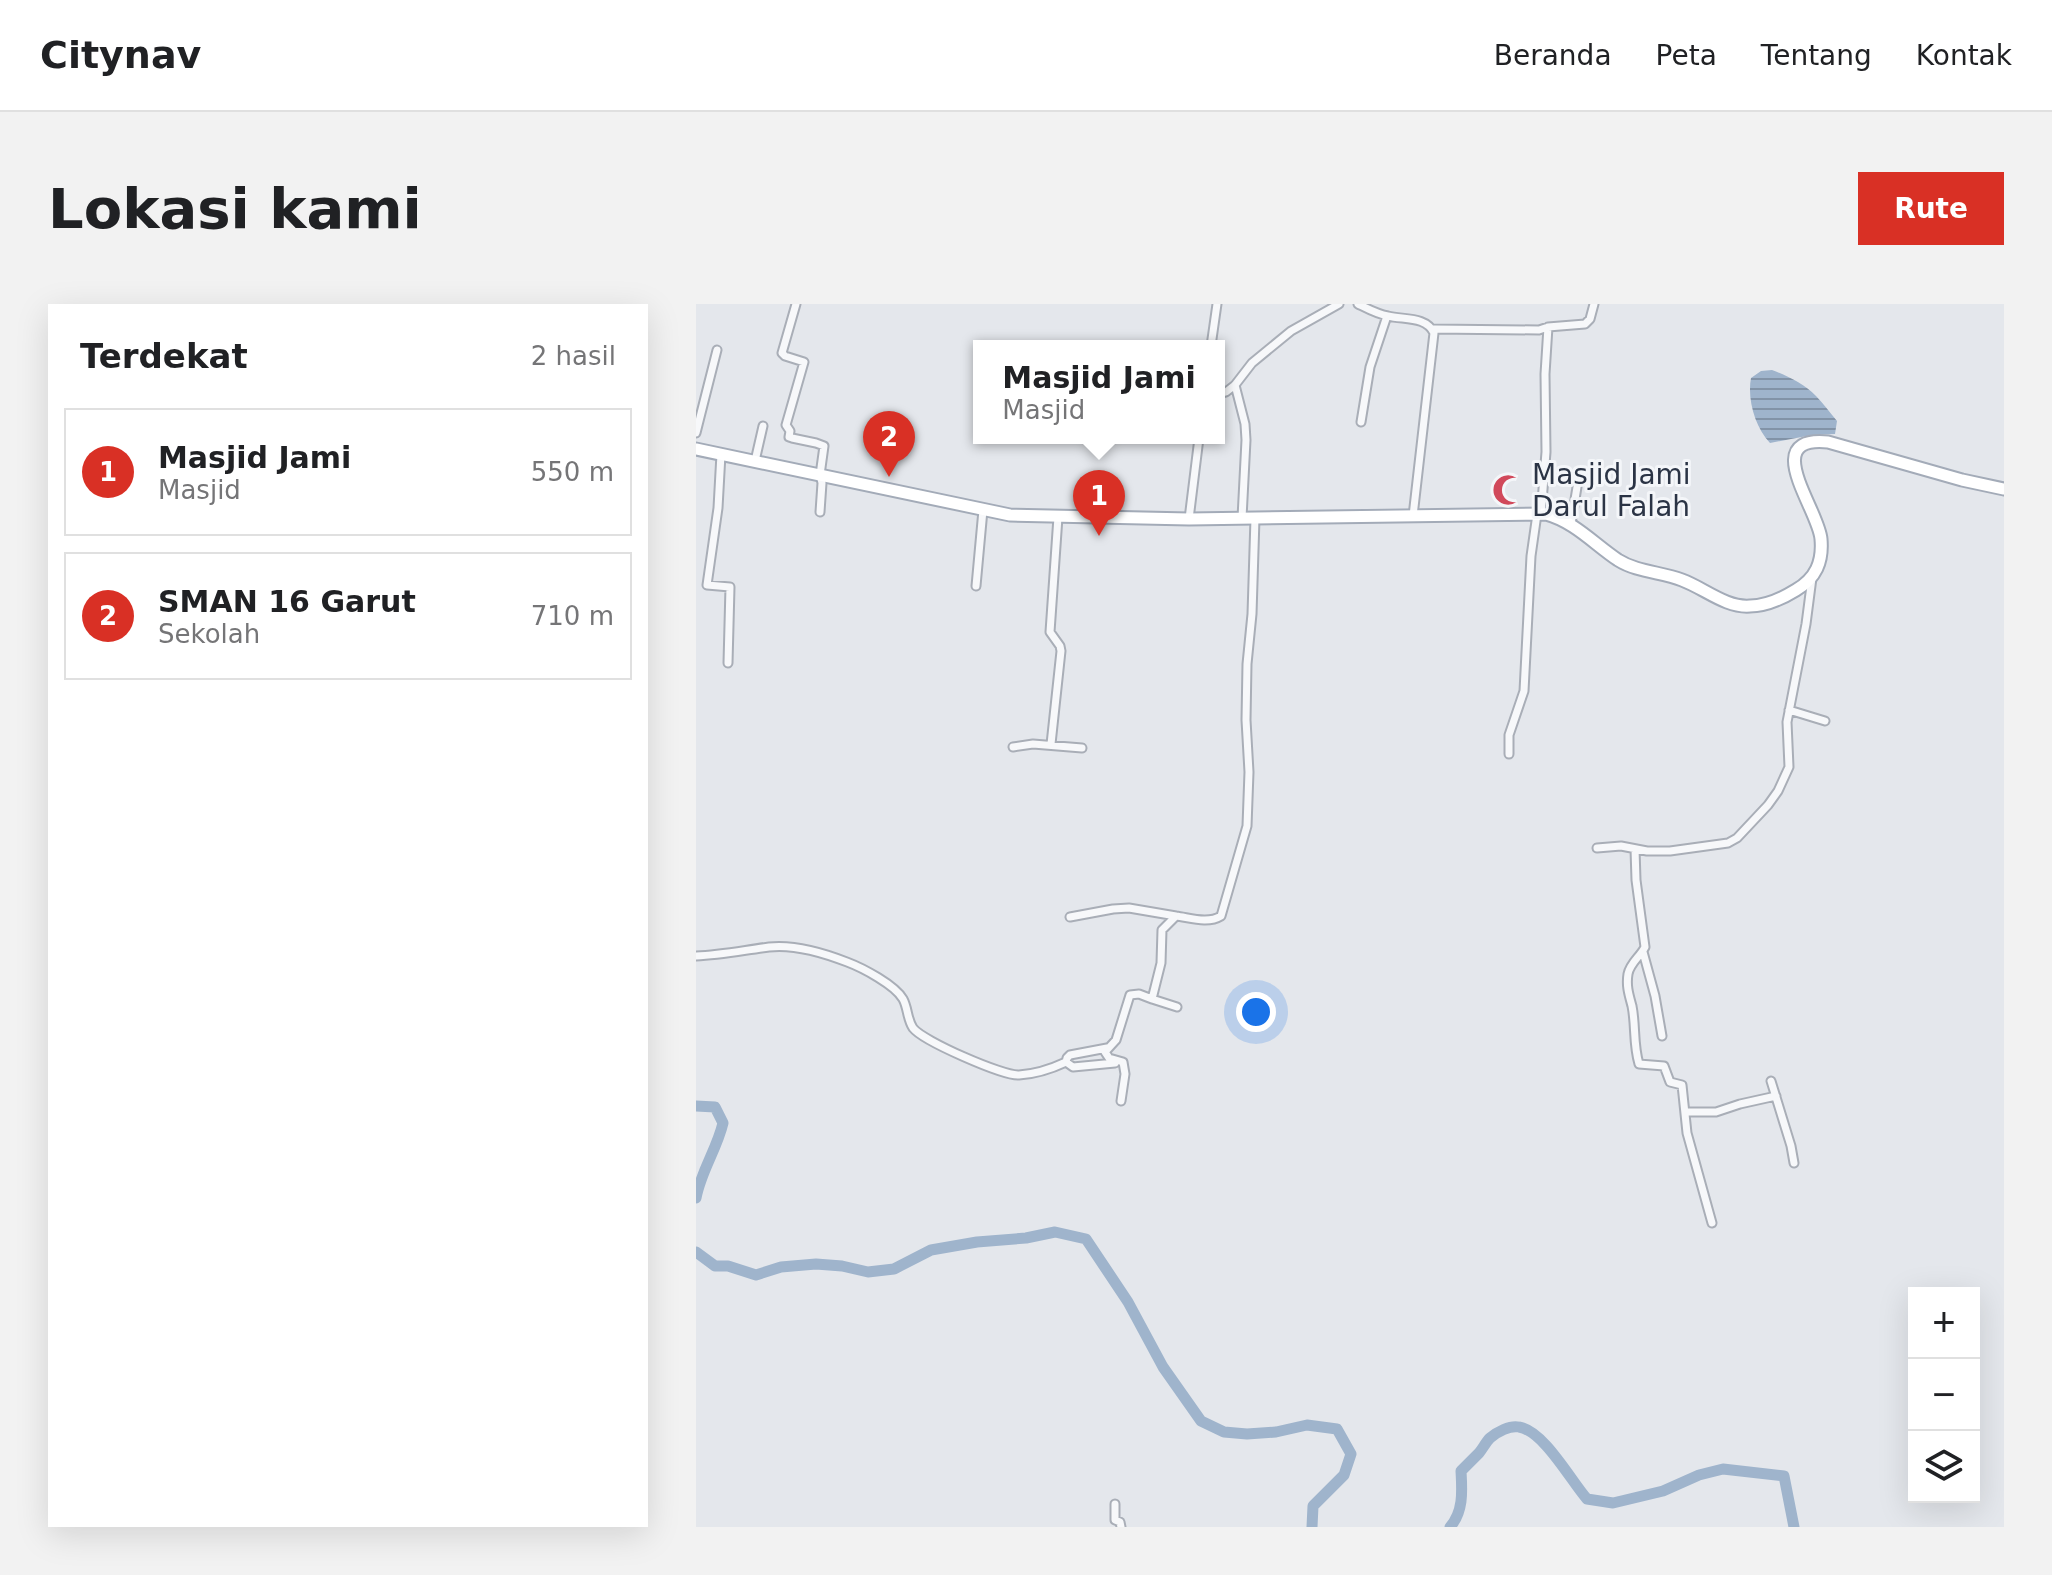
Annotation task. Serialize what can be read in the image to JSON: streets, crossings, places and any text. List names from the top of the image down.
{
  "places": {
    "mosque": ["Masjid Jami Darul Falah"]
  },
  "page": {
    "header": "Citynav",
    "nav": [
      "Beranda",
      "Peta",
      "Tentang",
      "Kontak"
    ],
    "buttons": "Rute",
    "title": "Lokasi kami",
    "heading": ["Terdekat", "2 hasil"],
    "popup": ["Masjid Jami", "Masjid"],
    "list": [
      {
        "mark": "1",
        "name": "Masjid Jami",
        "note": "Masjid",
        "value": "550 m"
      },
      {
        "mark": "2",
        "name": "SMAN 16 Garut",
        "note": "Sekolah",
        "value": "710 m"
      }
    ],
    "pins": ["2", "1"],
    "map_buttons": ["+", "−"]
  }
}
